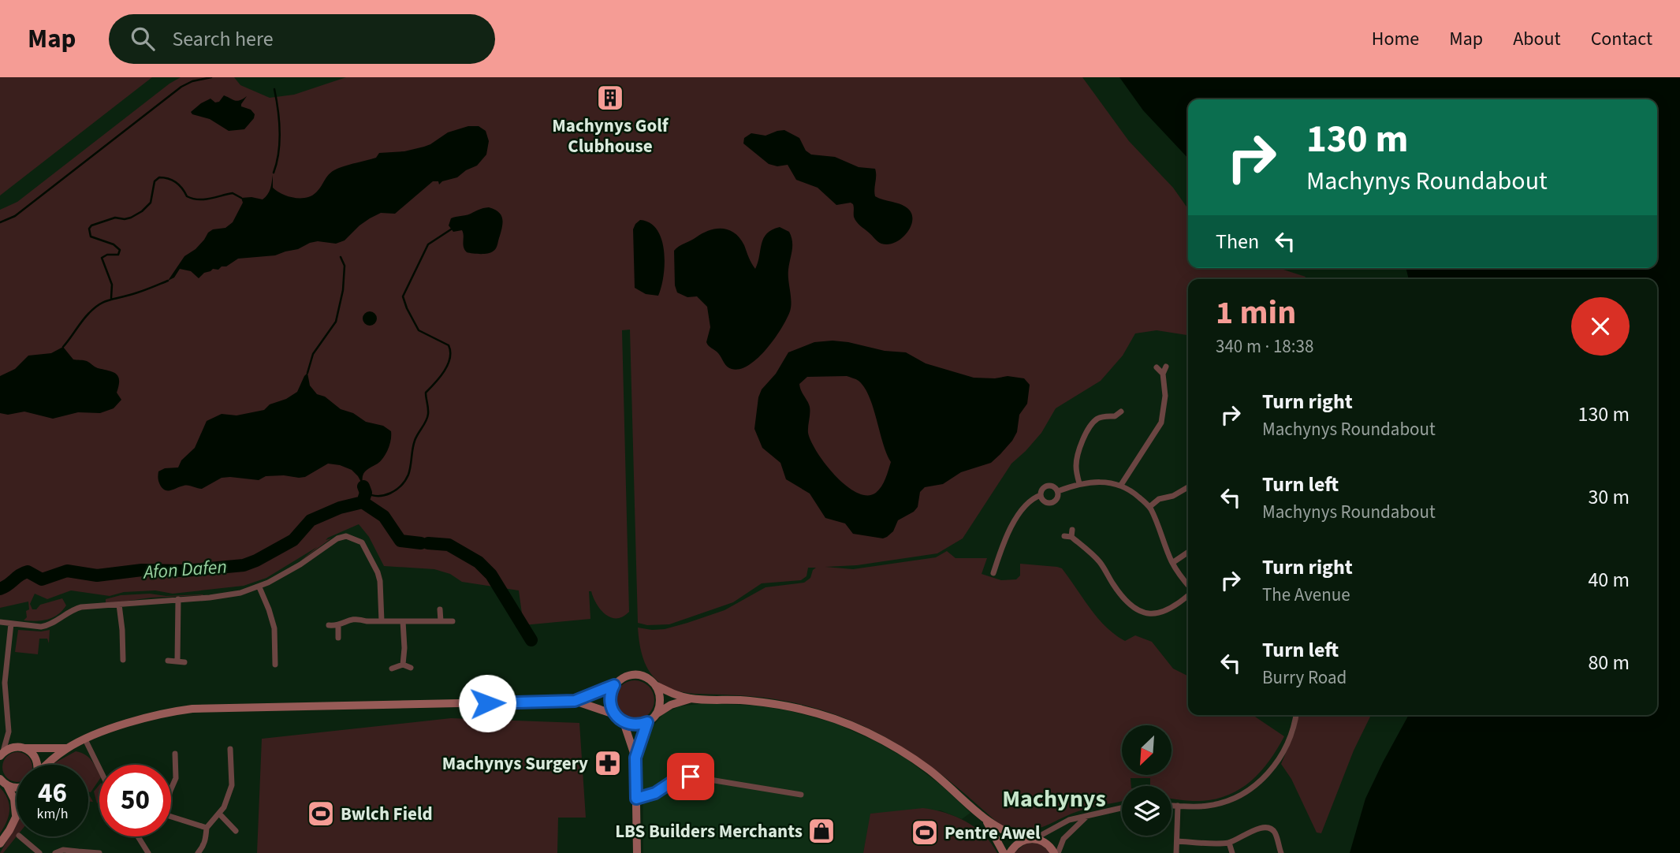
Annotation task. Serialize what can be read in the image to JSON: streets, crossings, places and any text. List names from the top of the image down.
{
  "districts": ["Machynys"],
  "water": ["Afon Dafen"],
  "places": {
    "building": ["Machynys Golf Clubhouse"],
    "pharmacy": ["Machynys Surgery"],
    "sports": ["Bwlch Field", "Pentre Awel"],
    "shop": ["LBS Builders Merchants"]
  },
  "north": "bottom left",
  "page": {
    "header": "Map",
    "search": "Search here",
    "nav": [
      "Home",
      "Map",
      "About",
      "Contact"
    ],
    "turn": ["130 m", "Machynys Roundabout"],
    "then": "Then",
    "heading": ["1 min", "340 m · 18:38"],
    "list": [
      {
        "name": "Turn right",
        "note": "Machynys Roundabout",
        "value": "130 m"
      },
      {
        "name": "Turn left",
        "note": "Machynys Roundabout",
        "value": "30 m"
      },
      {
        "name": "Turn right",
        "note": "The Avenue",
        "value": "40 m"
      },
      {
        "name": "Turn left",
        "note": "Burry Road",
        "value": "80 m"
      }
    ],
    "speed": "46 km/h",
    "limit": "50"
  }
}
